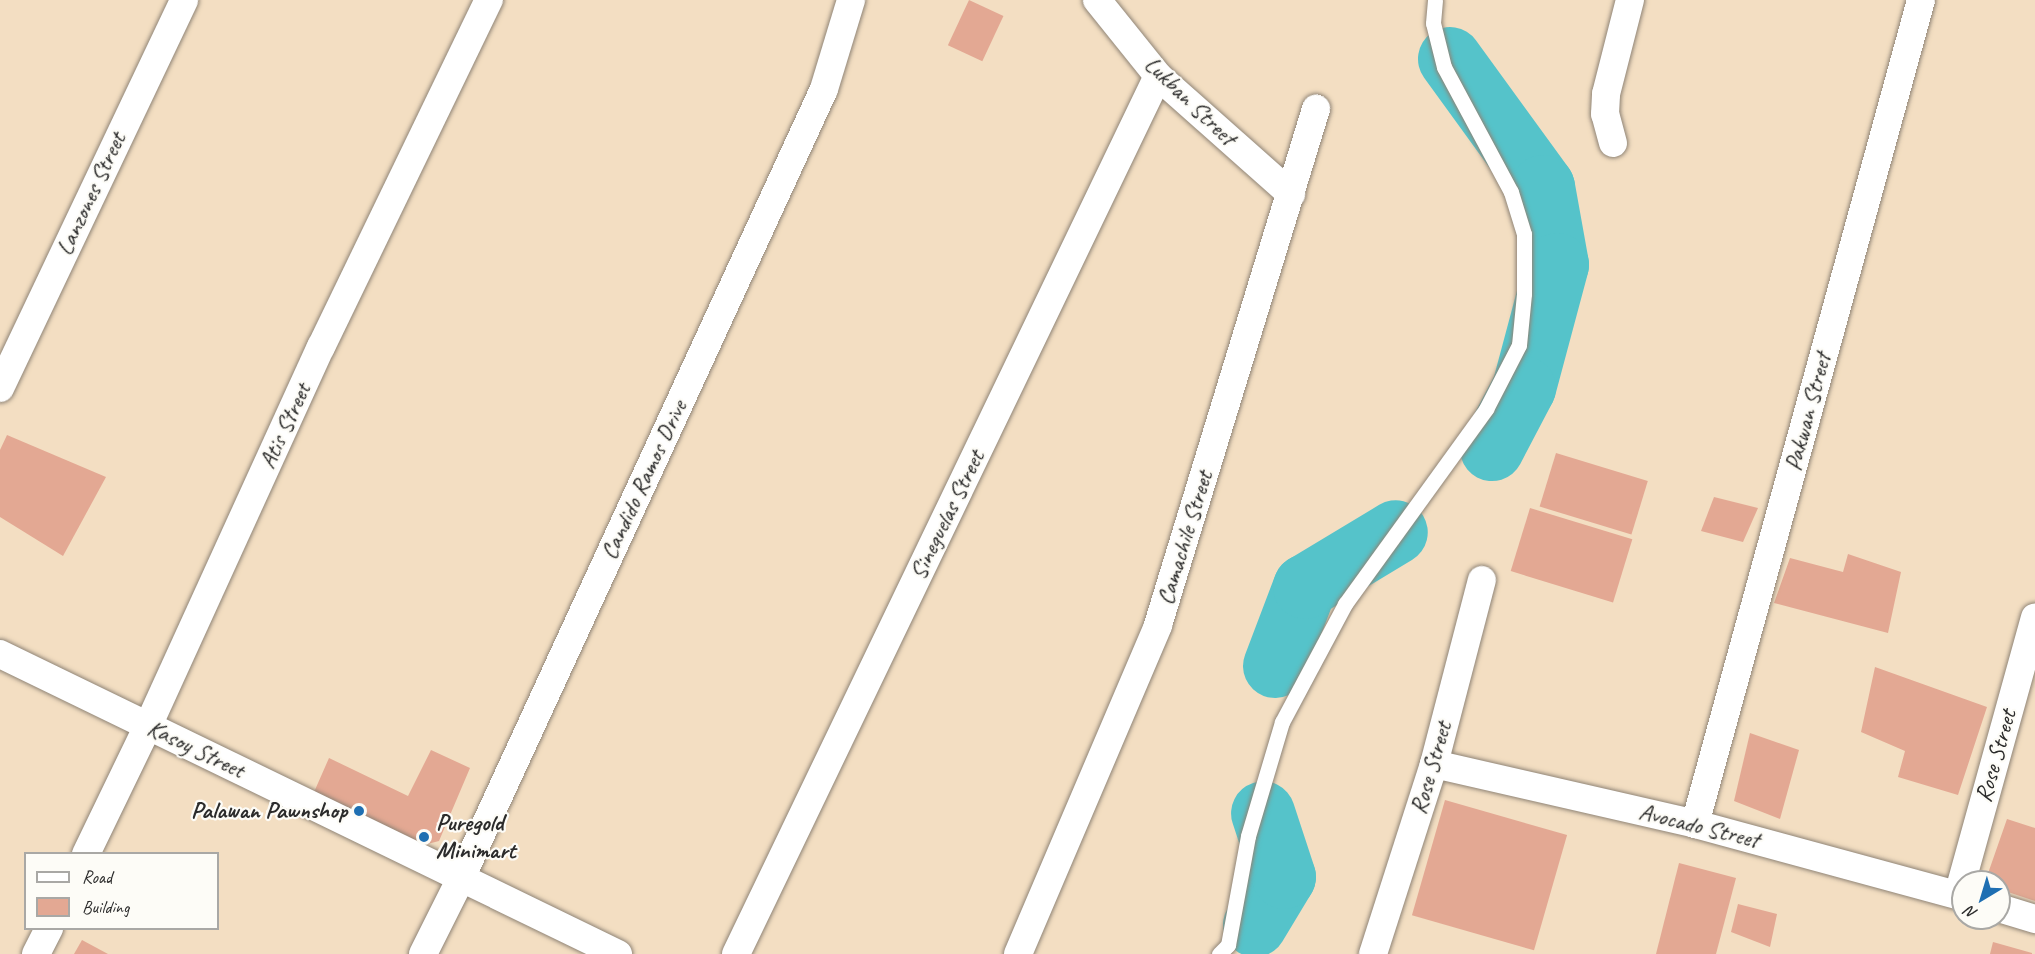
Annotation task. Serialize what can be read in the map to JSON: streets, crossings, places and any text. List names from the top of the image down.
{
  "streets": {
    "street": [
      "Lukban Street",
      "Lanzones Street",
      "Pakwan Street",
      "Atis Street",
      "Candido Ramos Drive",
      "Sineguelas Street",
      "Camachile Street",
      "Kasoy Street",
      "Rose Street",
      "Avocado Street"
    ]
  },
  "crossings": [
    ["Lukban Street", "Sineguelas Street"],
    ["Lukban Street", "Camachile Street"],
    ["Pakwan Street", "Avocado Street"],
    ["Atis Street", "Kasoy Street"],
    ["Candido Ramos Drive", "Kasoy Street"],
    ["Rose Street", "Avocado Street"]
  ],
  "places": ["Palawan Pawnshop", "Puregold Minimart"],
  "legend": ["Road", "Building"],
  "north": "bottom left"
}
